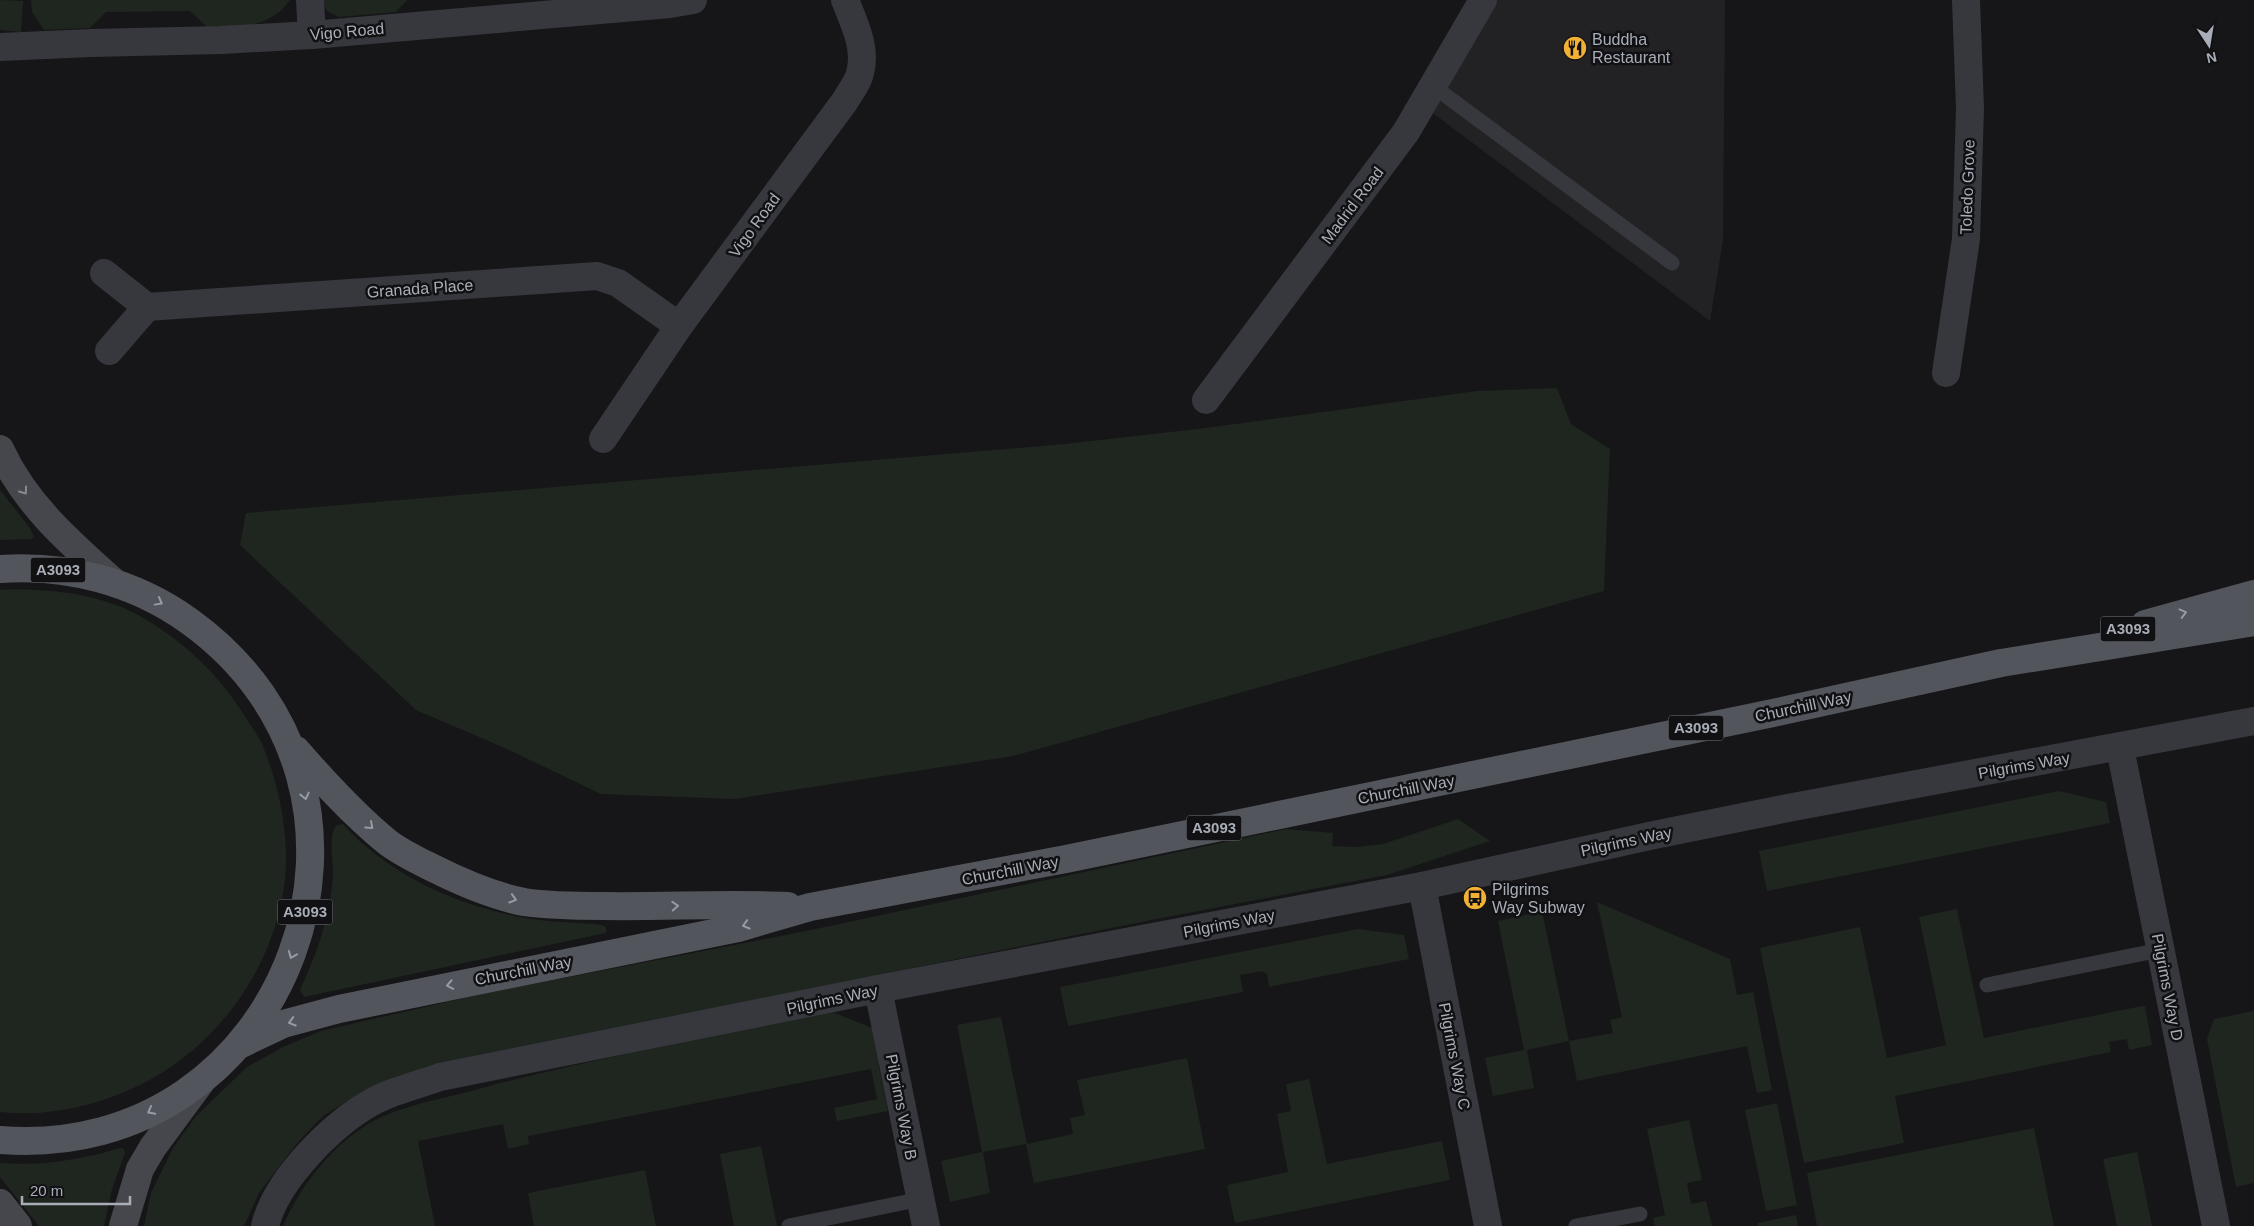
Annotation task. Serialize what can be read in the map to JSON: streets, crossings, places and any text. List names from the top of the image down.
{
  "streets": {
    "main road": ["A3093", "Churchill Way"],
    "street": [
      "Vigo Road",
      "Toledo Grove",
      "Madrid Road",
      "Granada Place",
      "Pilgrims Way",
      "Pilgrims Way D",
      "Pilgrims Way C",
      "Pilgrims Way B"
    ]
  },
  "crossings": [
    ["Vigo Road", "Granada Place"],
    ["A3093", "Churchill Way"],
    ["Pilgrims Way", "Pilgrims Way D"],
    ["Pilgrims Way", "Pilgrims Way C"],
    ["Pilgrims Way", "Pilgrims Way B"]
  ],
  "places": {
    "restaurant": ["Buddha Restaurant"],
    "bus stop": ["Pilgrims Way Subway"]
  },
  "scale_bar": "20 m",
  "north": "bottom"
}
